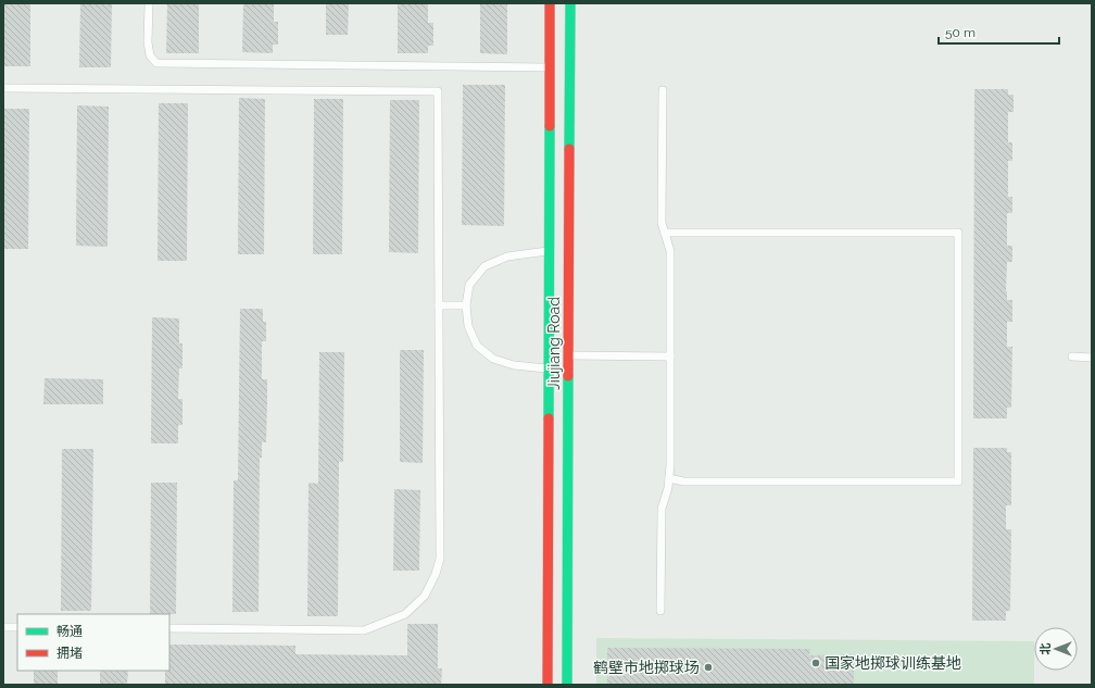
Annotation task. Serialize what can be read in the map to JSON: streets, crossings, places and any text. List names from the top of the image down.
{
  "streets": {
    "street": ["Jiujiang Road"]
  },
  "places": ["国家地掷球训练基地", "鹤壁市地掷球场"],
  "legend": ["畅通", "拥堵"],
  "scale_bar": "50 m",
  "north": "left"
}
